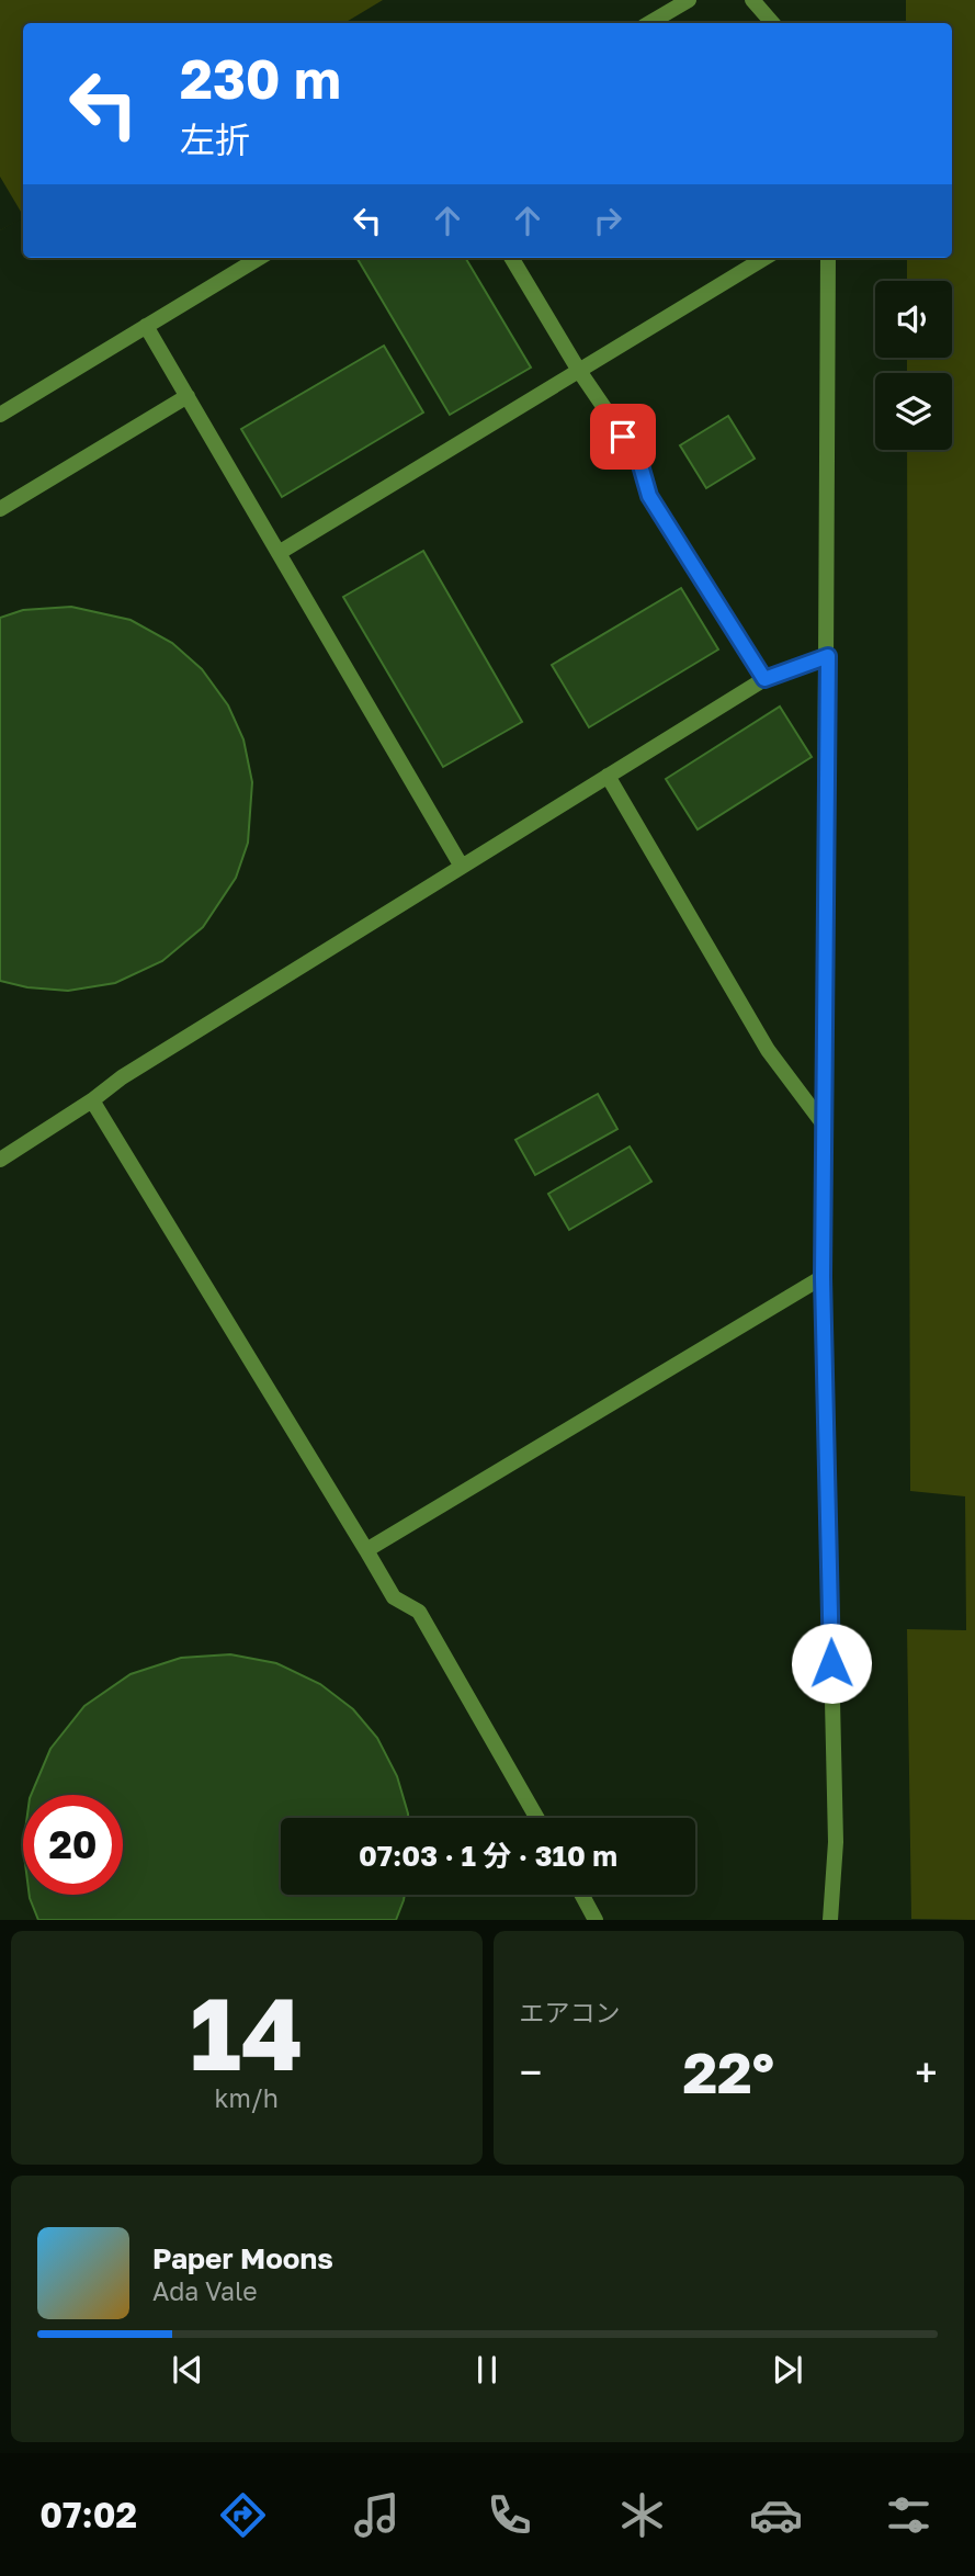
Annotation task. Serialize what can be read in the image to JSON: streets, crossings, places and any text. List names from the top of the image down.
{
  "page": {
    "turn": ["230 m", "左折"],
    "limit": "20",
    "trip": "07:03 · 1 分 · 310 m",
    "tile": [
      ["14", "km/h"],
      "エアコン"
    ],
    "heat": ["−", "22°", "+"],
    "song": ["Paper Moons", "Ada Vale"],
    "tabs": "07:02"
  }
}
